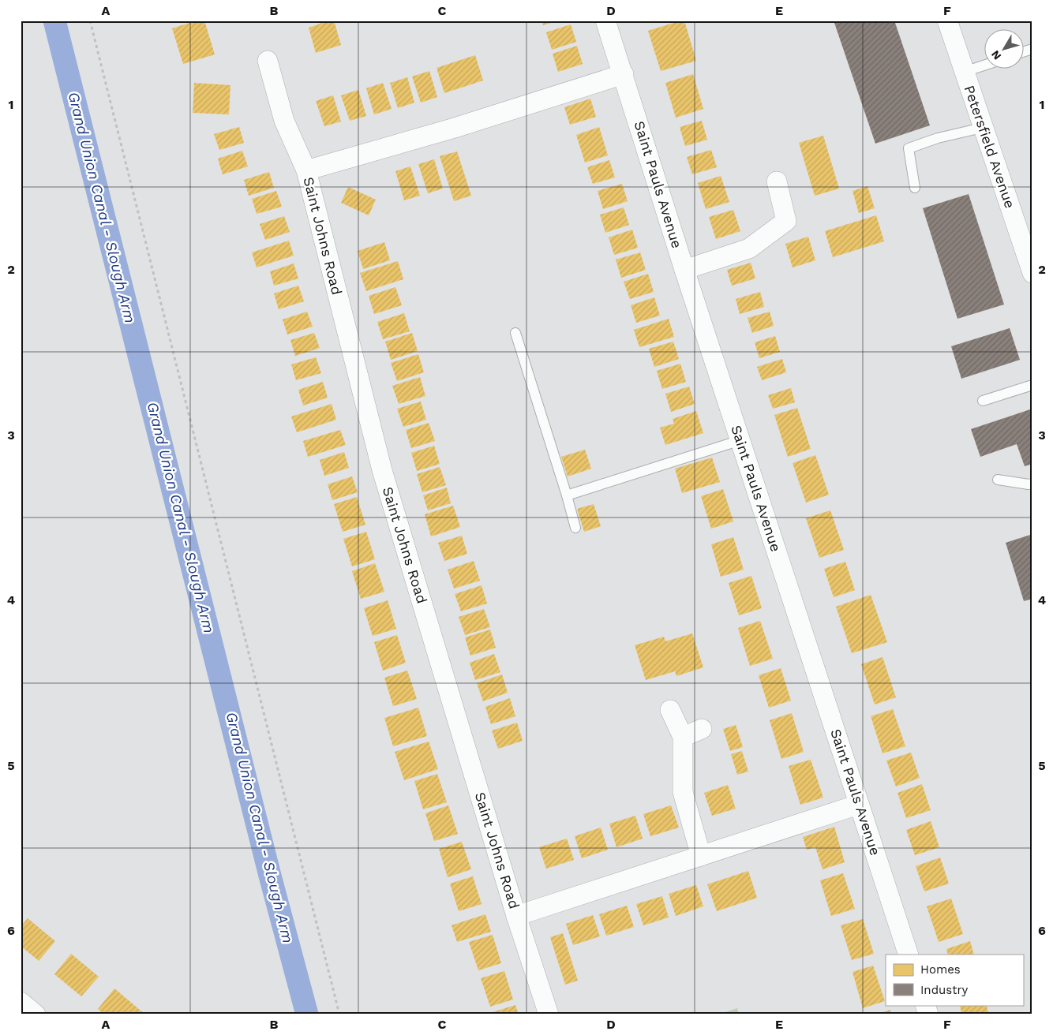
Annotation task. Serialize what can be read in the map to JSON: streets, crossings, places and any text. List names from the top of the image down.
{
  "streets": {
    "street": ["Petersfield Avenue", "Saint Pauls Avenue", "Saint Johns Road"]
  },
  "crossings": [
    ["Saint Pauls Avenue", "Saint Johns Road"]
  ],
  "water": ["Grand Union Canal - Slough Arm"],
  "legend": ["Homes", "Industry"],
  "north": "bottom left",
  "grid": {
    "columns": [
      "A",
      "B",
      "C",
      "D",
      "E",
      "F"
    ],
    "rows": [
      "1",
      "2",
      "3",
      "4",
      "5",
      "6"
    ]
  }
}
